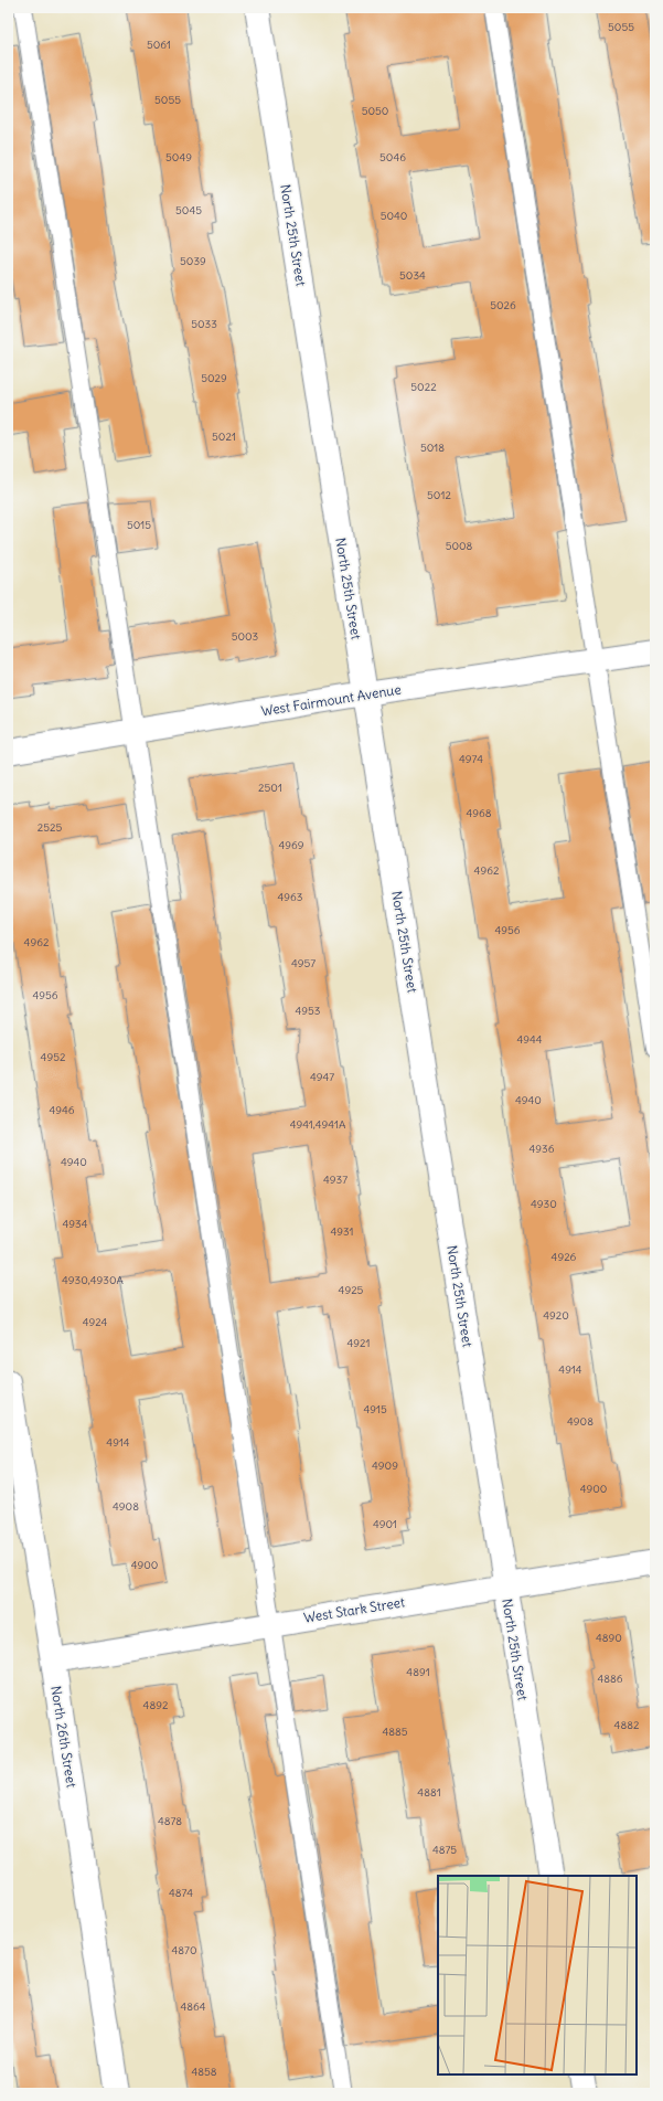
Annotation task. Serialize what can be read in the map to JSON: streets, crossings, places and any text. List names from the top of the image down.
{
  "streets": {
    "street": [
      "North 25th Street",
      "West Fairmount Avenue",
      "West Stark Street",
      "North 26th Street"
    ]
  },
  "crossings": [
    ["North 25th Street", "West Fairmount Avenue"],
    ["North 25th Street", "West Stark Street"],
    ["West Stark Street", "North 26th Street"]
  ],
  "house_numbers": [
    "5055",
    "5061",
    "5055",
    "5050",
    "5049",
    "5046",
    "5045",
    "5040",
    "5039",
    "5034",
    "5026",
    "5033",
    "5029",
    "5022",
    "5021",
    "5018",
    "5012",
    "5015",
    "5008",
    "5003",
    "4974",
    "2501",
    "4968",
    "2525",
    "4969",
    "4962",
    "4963",
    "4956",
    "4962",
    "4957",
    "4956",
    "4953",
    "4944",
    "4952",
    "4947",
    "4940",
    "4946",
    "4941,4941A",
    "4936",
    "4940",
    "4937",
    "4930",
    "4934",
    "4931",
    "4926",
    "4930,4930A",
    "4925",
    "4920",
    "4924",
    "4921",
    "4914",
    "4915",
    "4908",
    "4914",
    "4909",
    "4900",
    "4908",
    "4901",
    "4900",
    "4890",
    "4891",
    "4886",
    "4892",
    "4882",
    "4885",
    "4881",
    "4878",
    "4875",
    "4874",
    "4870",
    "4864",
    "4858"
  ]
}
